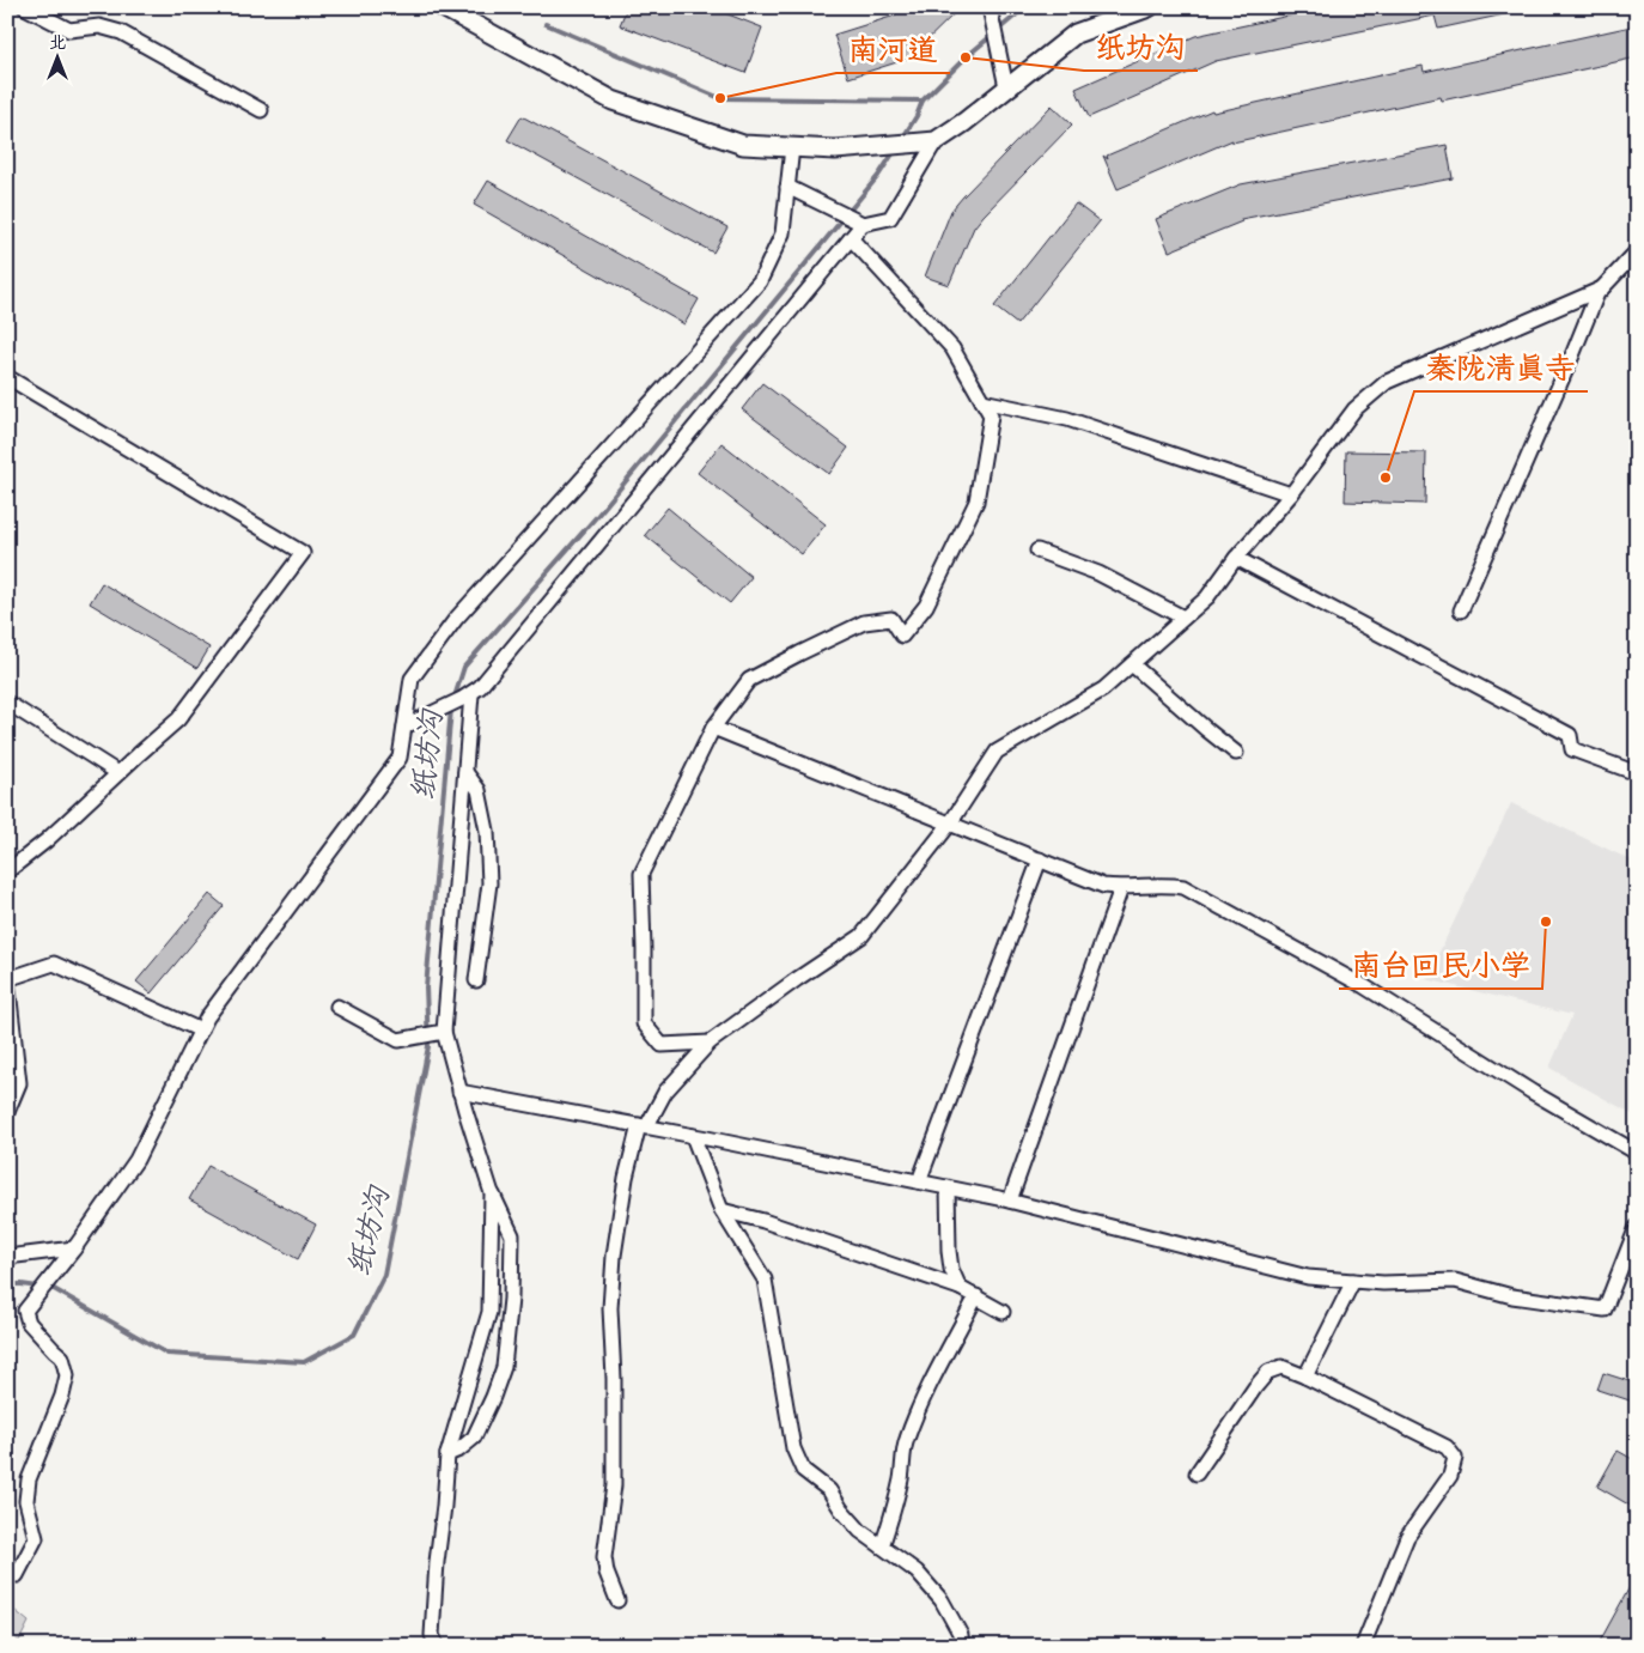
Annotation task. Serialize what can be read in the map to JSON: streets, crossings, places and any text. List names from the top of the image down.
{
  "water": ["纸坊沟"],
  "places": [
    "纸坊沟",
    "南河道",
    "秦陇清真寺",
    "南台回民小学"
  ],
  "north": "top"
}
